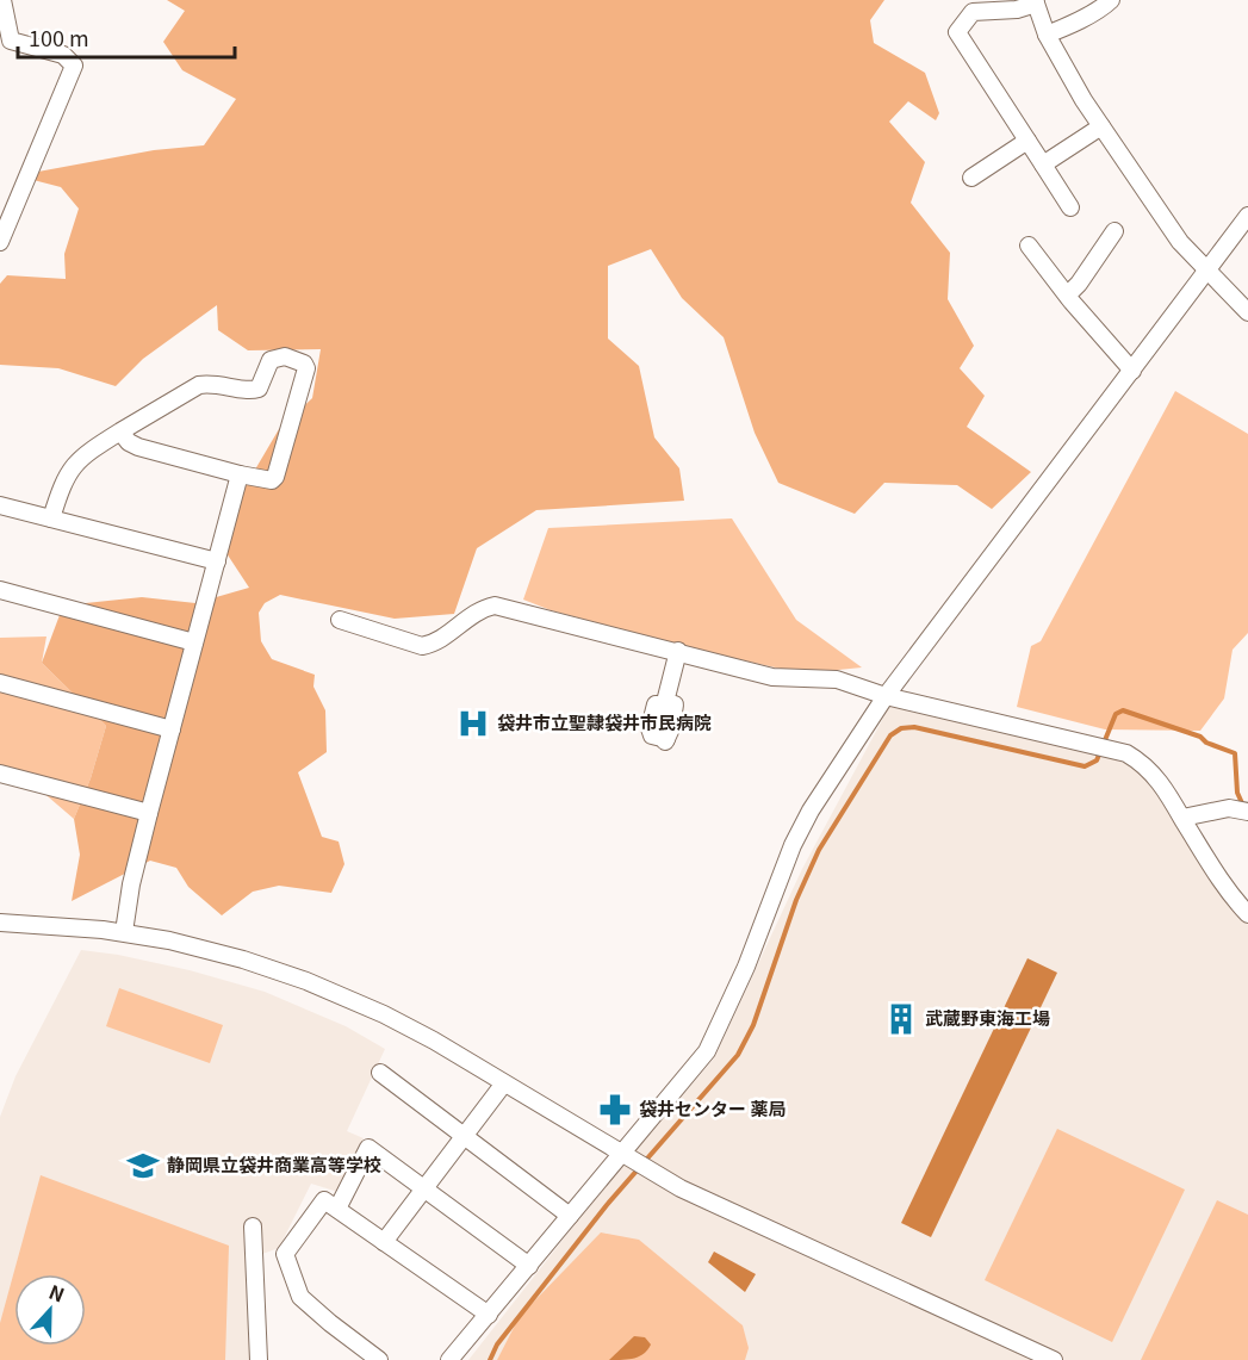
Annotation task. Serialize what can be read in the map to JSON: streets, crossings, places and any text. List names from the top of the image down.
{
  "places": {
    "hospital": ["袋井市立聖隷袋井市民病院"],
    "building": ["武蔵野東海工場"],
    "pharmacy": ["袋井センター 薬局"],
    "school or university": ["静岡県立袋井商業高等学校"]
  },
  "scale_bar": "100 m",
  "north": "top"
}
